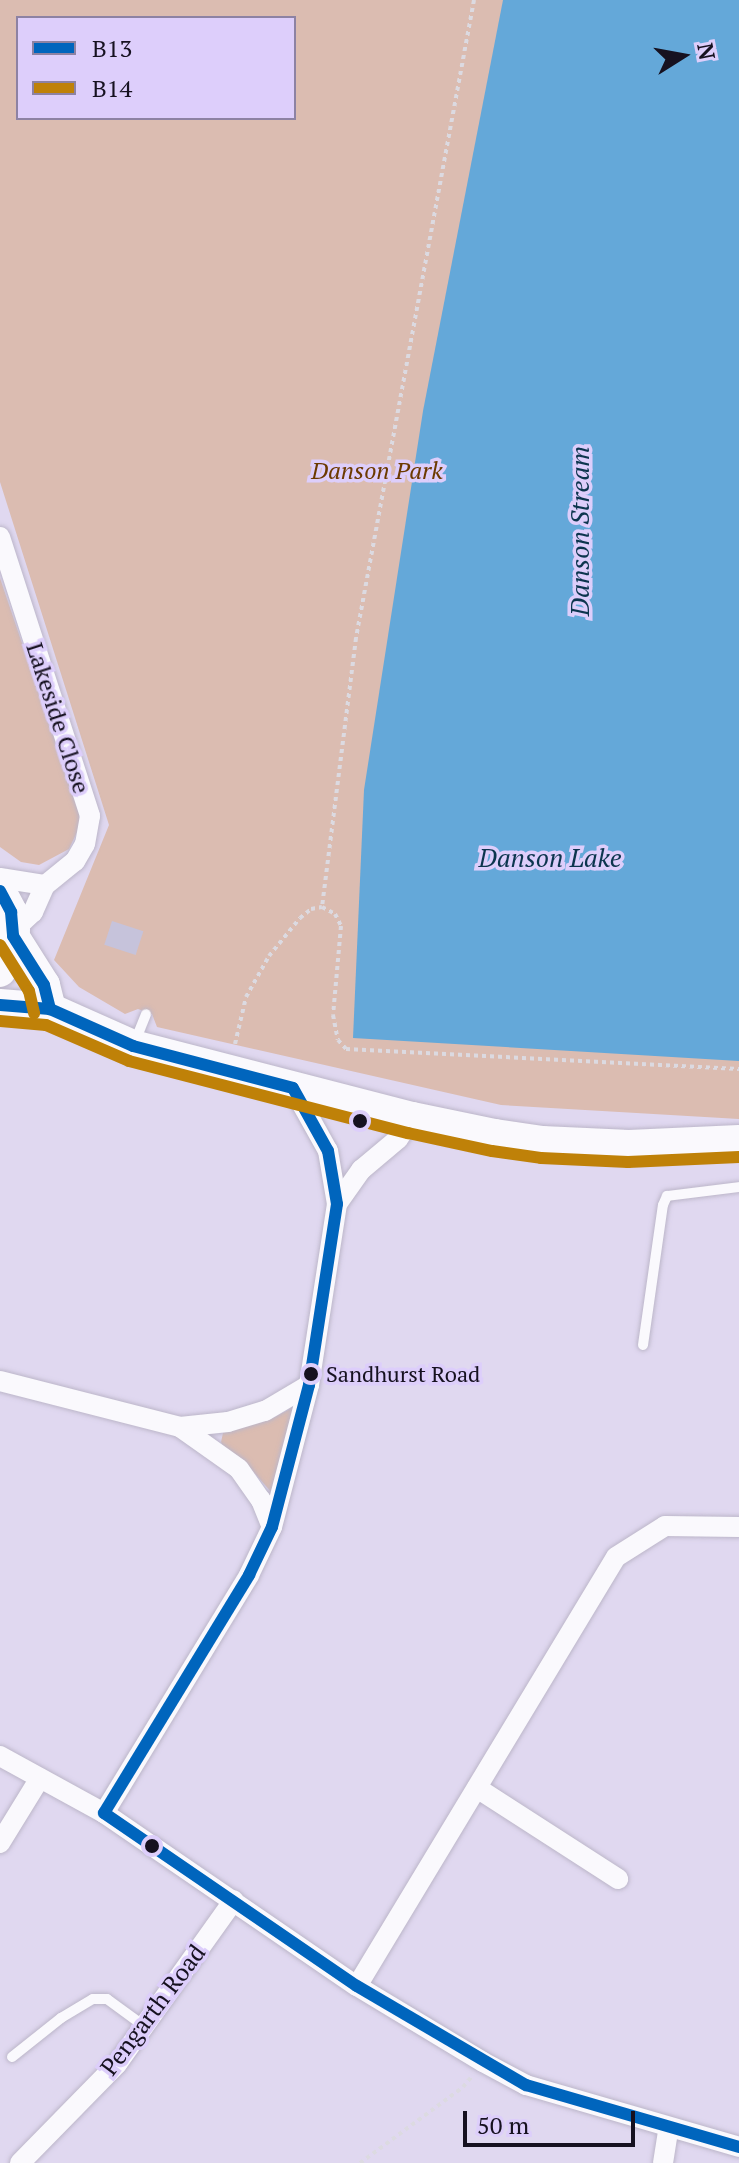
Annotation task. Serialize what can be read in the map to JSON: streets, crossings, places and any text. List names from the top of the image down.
{
  "streets": {
    "street": ["Lakeside Close", "Pengarth Road"]
  },
  "water": ["Danson Stream", "Danson Lake"],
  "parks": ["Danson Park"],
  "places": ["Sandhurst Road"],
  "lines": ["transit line B13", "transit line B14"],
  "legend": ["B13", "B14"],
  "scale_bar": "50 m",
  "north": "right"
}
